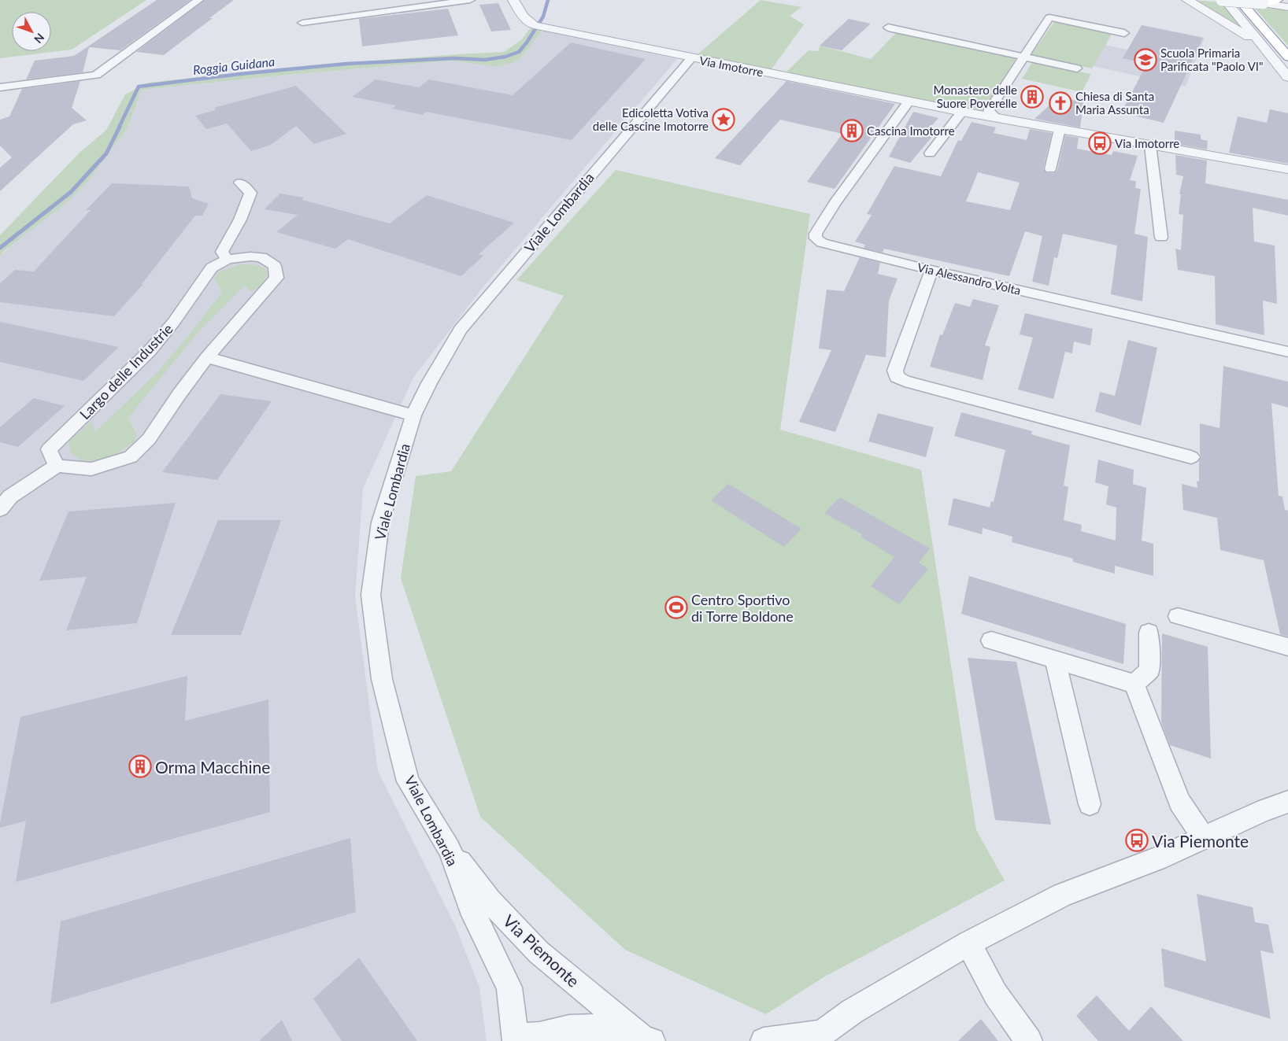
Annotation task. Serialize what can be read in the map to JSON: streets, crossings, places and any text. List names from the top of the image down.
{
  "streets": {
    "street": [
      "Via Imotorre",
      "Viale Lombardia",
      "Via Alessandro Volta",
      "Largo delle Industrie",
      "Via Piemonte"
    ]
  },
  "crossings": [
    ["Via Imotorre", "Viale Lombardia"],
    ["Via Imotorre", "Via Alessandro Volta"],
    ["Viale Lombardia", "Via Piemonte"]
  ],
  "water": ["Roggia Guidana"],
  "places": {
    "school or university": ["Scuola Primaria Parificata \"Paolo VI\""],
    "building": ["Monastero delle Suore Poverelle", "Cascina Imotorre", "Orma Macchine"],
    "church": ["Chiesa di Santa Maria Assunta"],
    "place": ["Edicoletta Votiva delle Cascine Imotorre"],
    "bus stop": ["Via Imotorre", "Via Piemonte"],
    "sports": ["Centro Sportivo di Torre Boldone"]
  },
  "north": "bottom right"
}
